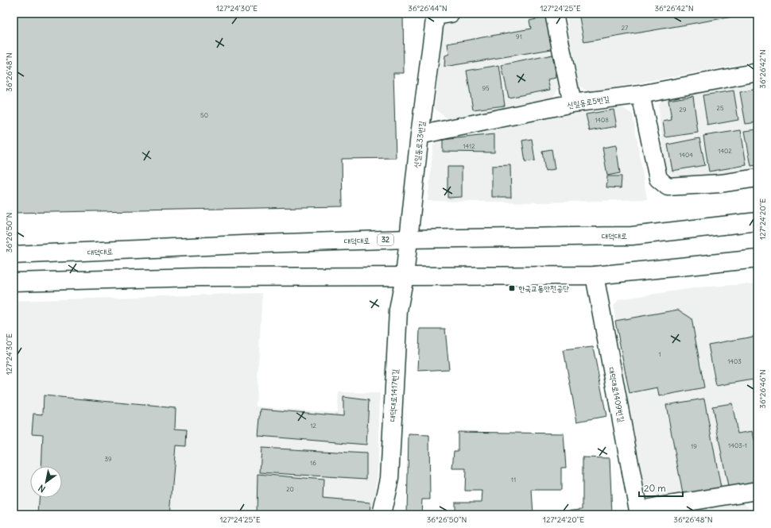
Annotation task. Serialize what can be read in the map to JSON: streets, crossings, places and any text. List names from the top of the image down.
{
  "streets": {
    "street": [
      "신일동로5번길",
      "신일동로33번길",
      "대덕대로",
      "32",
      "대덕대로1409번길",
      "대덕대로1417번길"
    ]
  },
  "crossings": [
    ["신일동로5번길", "신일동로33번길"],
    ["신일동로33번길", "대덕대로"],
    ["신일동로33번길", "대덕대로1417번길"]
  ],
  "places": {
    "transit": ["한국교통안전공단"]
  },
  "house_numbers": [
    "27",
    "91",
    "95",
    "25",
    "29",
    "50",
    "1408",
    "1412",
    "1402",
    "1404",
    "1",
    "1403",
    "12",
    "1403-1",
    "19",
    "39",
    "16",
    "11",
    "20"
  ],
  "scale_bar": "20 m",
  "north": "bottom left",
  "coordinates": [
    "127°24'30\"E",
    "36°26'44\"N",
    "127°24'25\"E",
    "36°26'42\"N",
    "36°26'48\"N",
    "127°24'20\"E",
    "36°26'50\"N",
    "36°26'46\"N"
  ]
}
